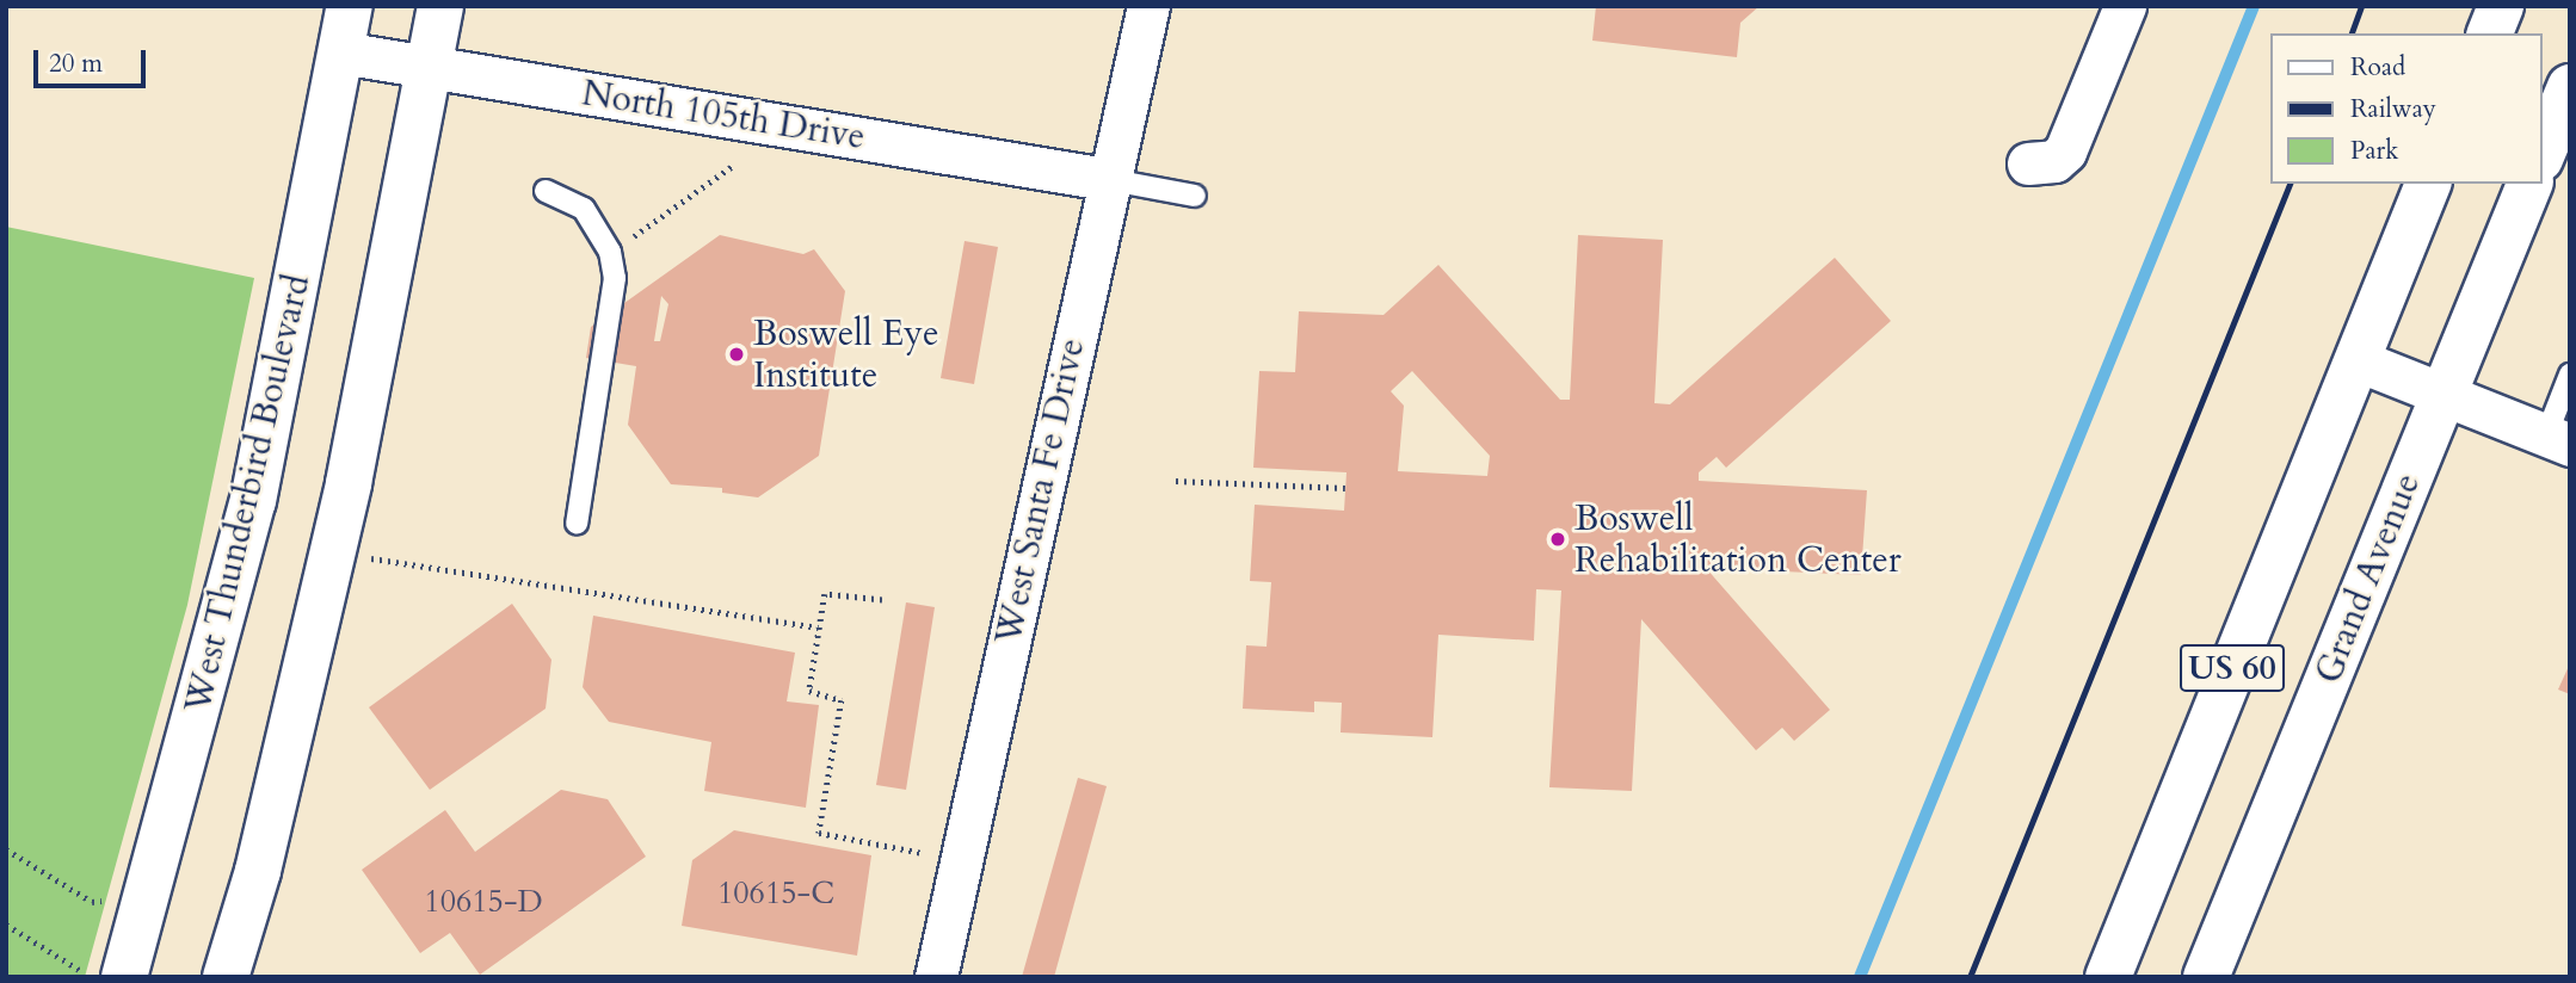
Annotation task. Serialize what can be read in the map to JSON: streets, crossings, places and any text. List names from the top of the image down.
{
  "streets": {
    "main road": ["West Thunderbird Boulevard", "Grand Avenue", "US 60"],
    "street": ["North 105th Drive", "West Santa Fe Drive"]
  },
  "crossings": [
    ["North 105th Drive", "West Santa Fe Drive"],
    ["North 105th Drive", "West Thunderbird Boulevard"]
  ],
  "places": ["Boswell Eye Institute", "Boswell Rehabilitation Center"],
  "house_numbers": ["10615-C", "10615-D"],
  "legend": ["Road", "Railway", "Park"],
  "scale_bar": "20 m"
}
